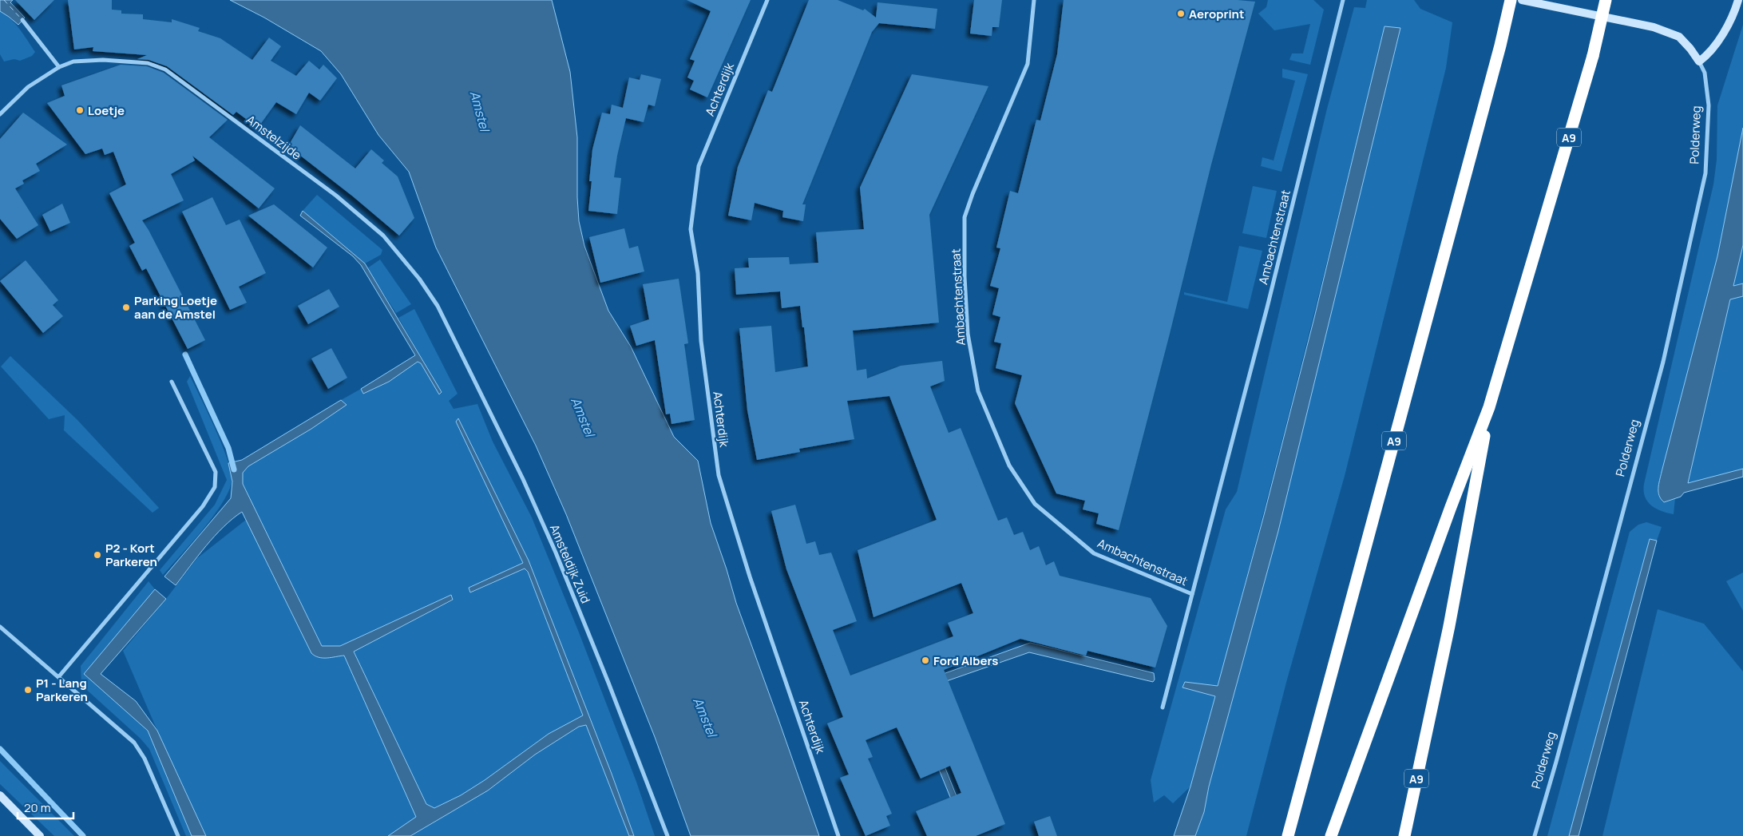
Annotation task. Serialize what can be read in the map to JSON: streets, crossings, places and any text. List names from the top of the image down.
{
  "streets": {
    "highway": ["A9"],
    "street": [
      "Achterdijk",
      "Polderweg",
      "Amstelzijde",
      "Ambachtenstraat",
      "Amsteldijk Zuid"
    ]
  },
  "crossings": [
    ["Amstelzijde", "Amsteldijk Zuid"]
  ],
  "water": ["Amstel"],
  "places": [
    "Aeroprint",
    "Loetje",
    "Parking Loetje aan de Amstel",
    "P2 - Kort Parkeren",
    "Ford Albers",
    "P1 - Lang Parkeren"
  ],
  "scale_bar": "20 m"
}
